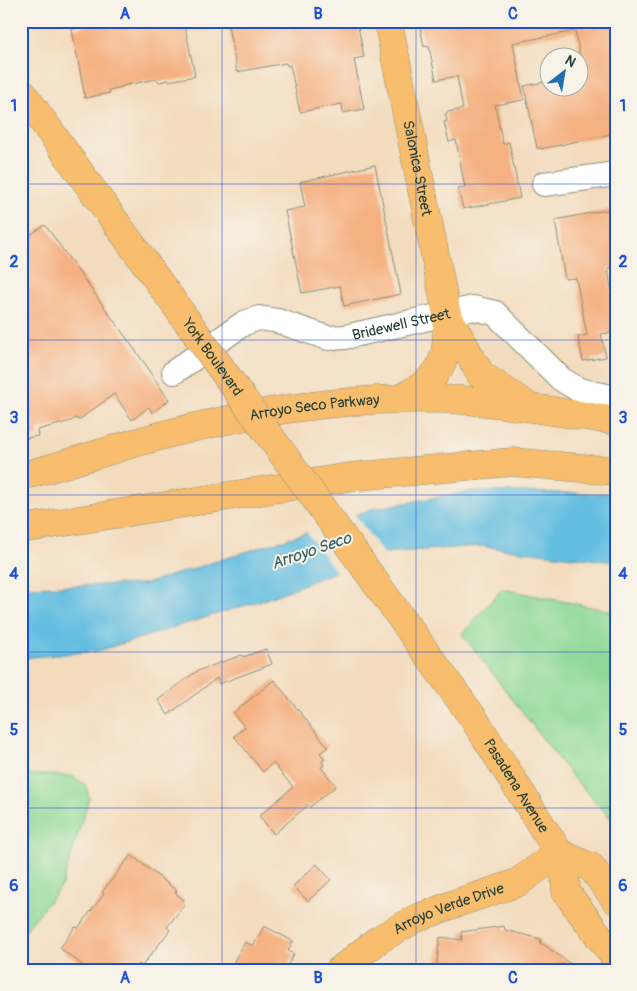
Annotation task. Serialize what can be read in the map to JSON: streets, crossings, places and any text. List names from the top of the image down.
{
  "streets": {
    "main road": [
      "Salonica Street",
      "York Boulevard",
      "Arroyo Seco Parkway",
      "Pasadena Avenue",
      "Arroyo Verde Drive"
    ],
    "street": ["Bridewell Street"]
  },
  "crossings": [
    ["Salonica Street", "Bridewell Street"],
    ["York Boulevard", "Pasadena Avenue"],
    ["Pasadena Avenue", "Arroyo Verde Drive"]
  ],
  "water": ["Arroyo Seco"],
  "north": "top right",
  "grid": {
    "columns": ["A", "B", "C"],
    "rows": [
      "1",
      "2",
      "3",
      "4",
      "5",
      "6"
    ]
  }
}
